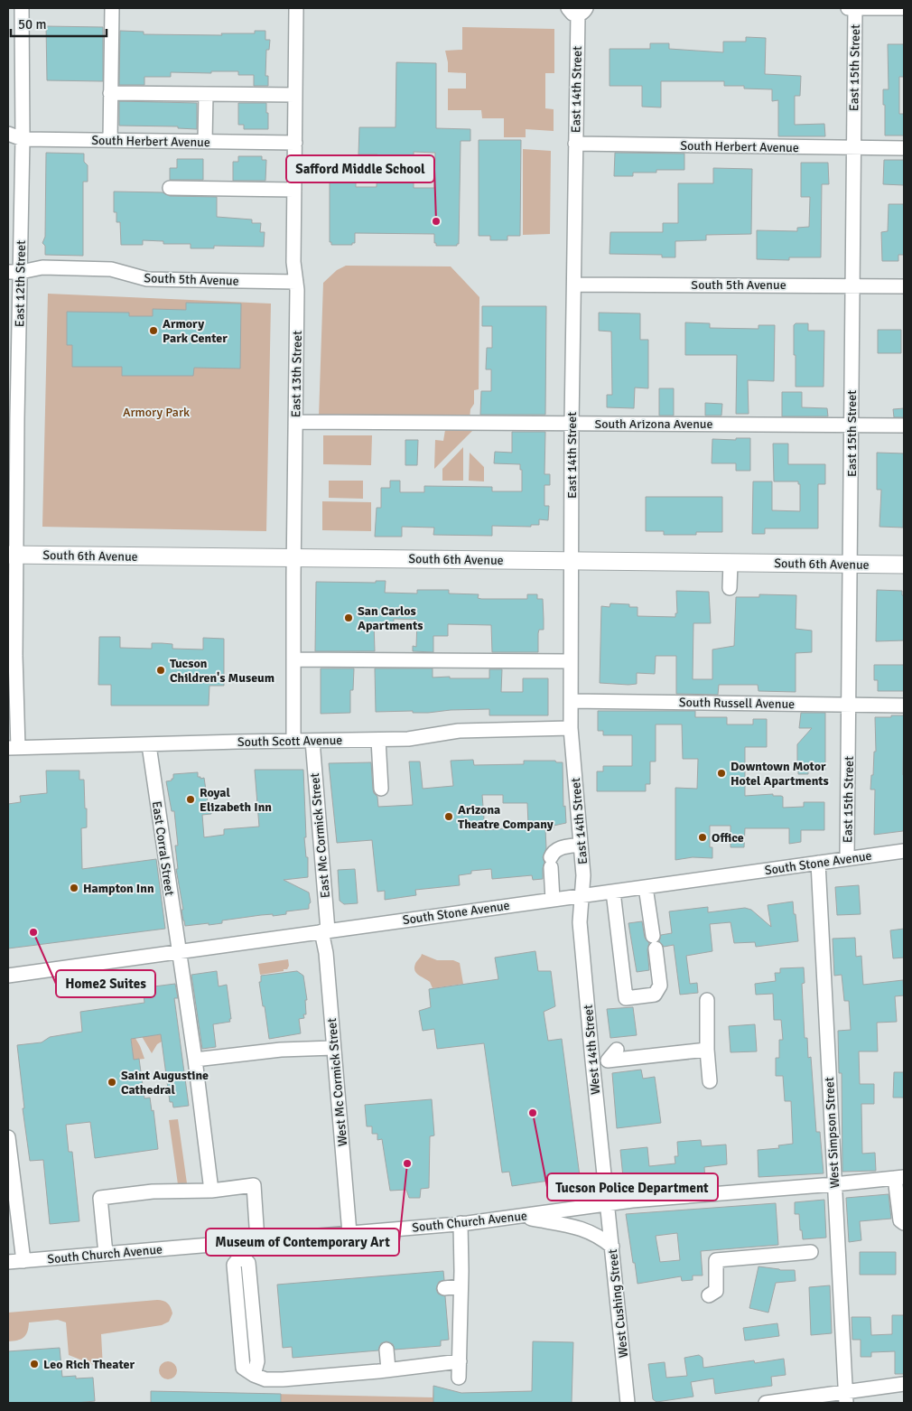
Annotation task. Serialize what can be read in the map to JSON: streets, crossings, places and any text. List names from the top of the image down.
{
  "streets": {
    "main road": ["South 6th Avenue"],
    "street": [
      "East 15th Street",
      "East 14th Street",
      "South Herbert Avenue",
      "South 5th Avenue",
      "East 12th Street",
      "East 13th Street",
      "South Arizona Avenue",
      "South Russell Avenue",
      "South Scott Avenue",
      "East Mc Cormick Street",
      "East Corral Street",
      "South Stone Avenue",
      "West 14th Street",
      "West Mc Cormick Street",
      "West Simpson Street",
      "South Church Avenue",
      "West Cushing Street"
    ]
  },
  "crossings": [
    ["East 15th Street", "South Herbert Avenue"],
    ["East 15th Street", "South 5th Avenue"],
    ["East 15th Street", "South Arizona Avenue"],
    ["East 15th Street", "South 6th Avenue"],
    ["East 15th Street", "South Russell Avenue"],
    ["East 15th Street", "South Stone Avenue"],
    ["East 14th Street", "South Herbert Avenue"],
    ["East 14th Street", "South 5th Avenue"],
    ["East 14th Street", "South Arizona Avenue"],
    ["East 14th Street", "South 6th Avenue"],
    ["East 14th Street", "South Russell Avenue"],
    ["East 14th Street", "South Scott Avenue"],
    ["East 14th Street", "South Stone Avenue"],
    ["East 14th Street", "West 14th Street"],
    ["South Herbert Avenue", "East 12th Street"],
    ["South Herbert Avenue", "East 13th Street"],
    ["South 5th Avenue", "East 12th Street"],
    ["South 5th Avenue", "East 13th Street"],
    ["East 12th Street", "South 6th Avenue"],
    ["East 12th Street", "South Scott Avenue"],
    ["East 13th Street", "South Arizona Avenue"],
    ["East 13th Street", "South 6th Avenue"],
    ["East 13th Street", "South Scott Avenue"],
    ["South Scott Avenue", "East Mc Cormick Street"],
    ["South Scott Avenue", "East Corral Street"],
    ["East Mc Cormick Street", "South Stone Avenue"],
    ["East Mc Cormick Street", "West Mc Cormick Street"],
    ["East Corral Street", "South Stone Avenue"],
    ["South Stone Avenue", "West 14th Street"],
    ["South Stone Avenue", "West Mc Cormick Street"],
    ["South Stone Avenue", "West Simpson Street"],
    ["West 14th Street", "South Church Avenue"],
    ["West 14th Street", "West Cushing Street"],
    ["West Mc Cormick Street", "South Church Avenue"],
    ["West Simpson Street", "South Church Avenue"],
    ["South Church Avenue", "West Cushing Street"]
  ],
  "parks": ["Armory Park"],
  "places": [
    "Safford Middle School",
    "Armory Park Center",
    "San Carlos Apartments",
    "Tucson Children's Museum",
    "Downtown Motor Hotel Apartments",
    "Royal Elizabeth Inn",
    "Arizona Theatre Company",
    "Office",
    "Hampton Inn",
    "Home2 Suites",
    "Saint Augustine Cathedral",
    "Tucson Police Department",
    "Museum of Contemporary Art",
    "Leo Rich Theater"
  ],
  "scale_bar": "50 m"
}
